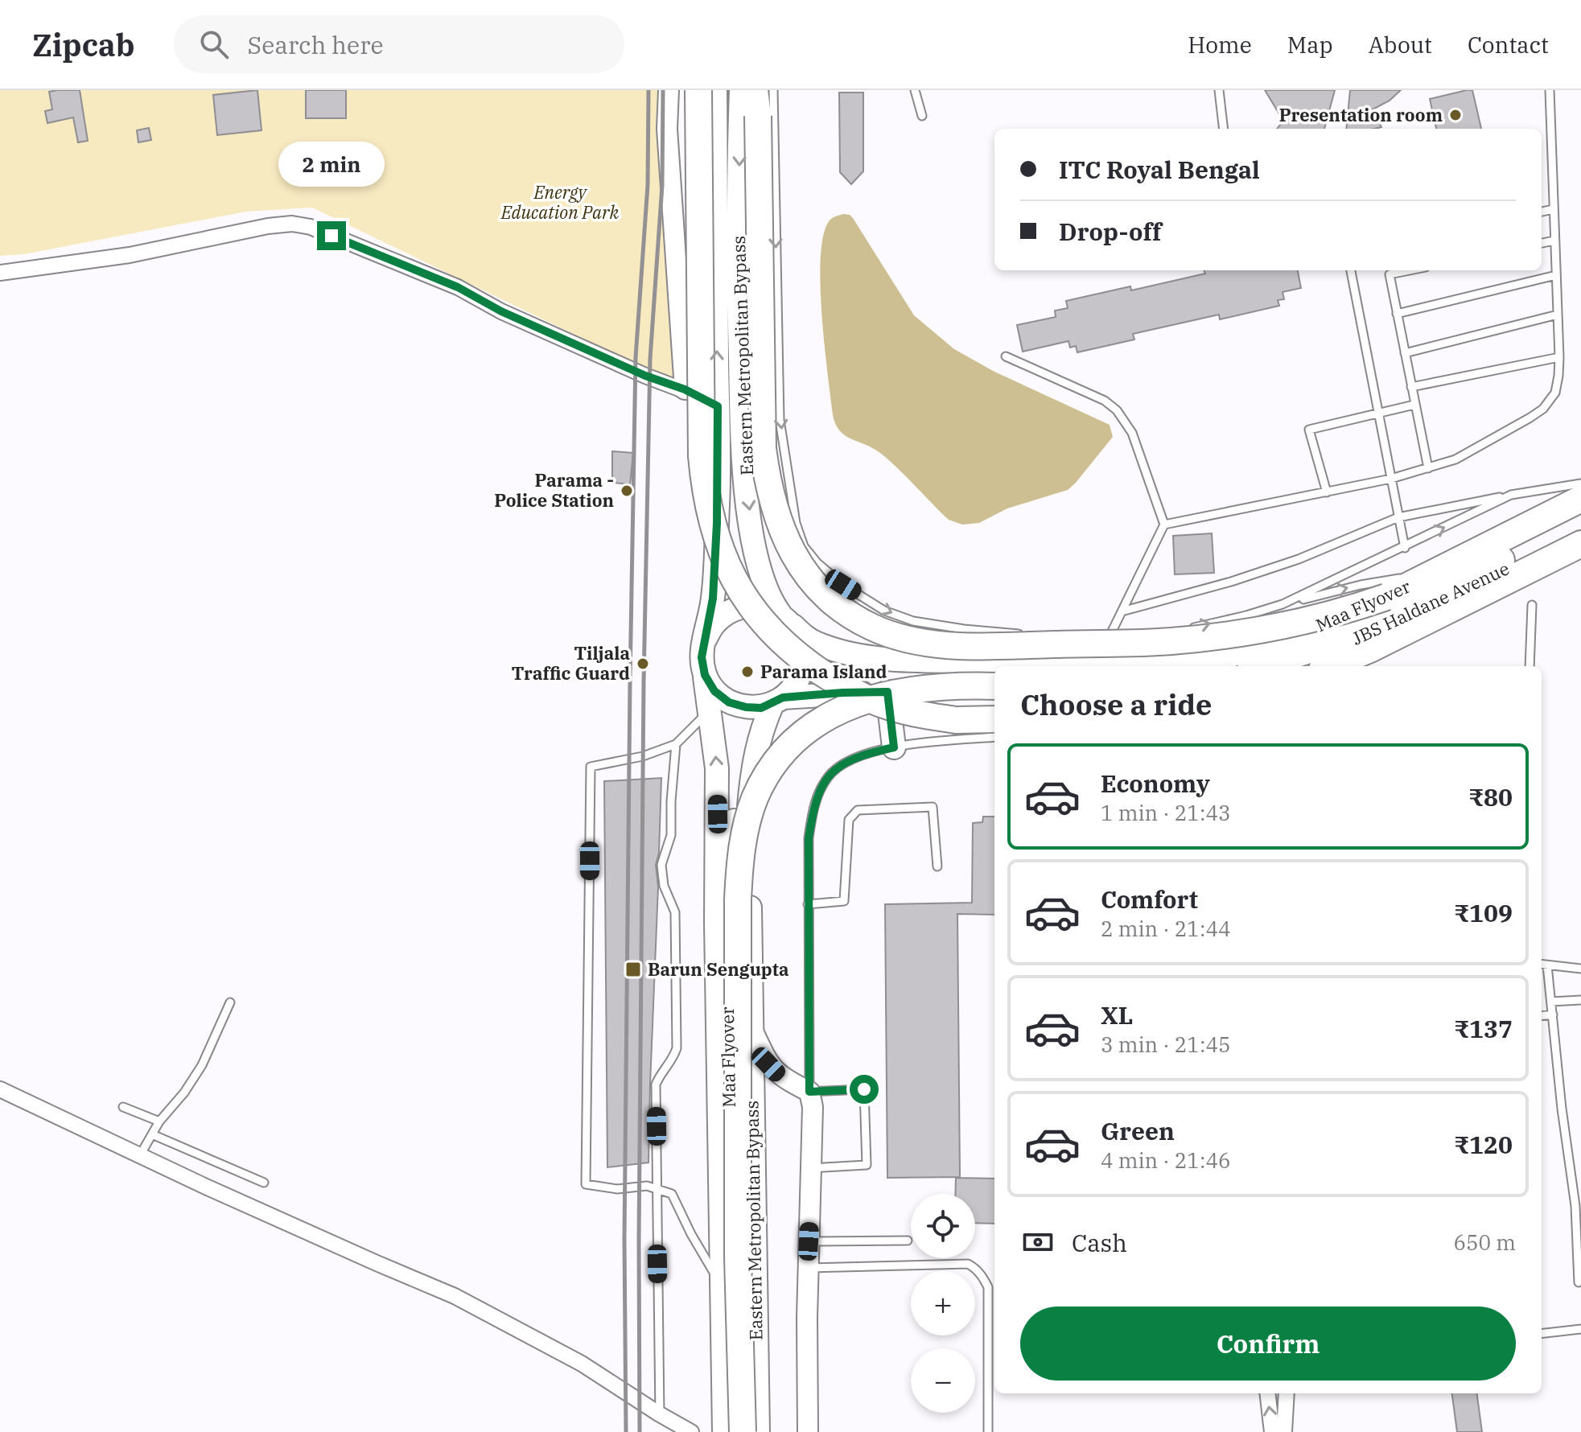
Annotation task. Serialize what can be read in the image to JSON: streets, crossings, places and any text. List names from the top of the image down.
{
  "streets": {
    "highway": ["Maa Flyover"],
    "main road": ["Eastern Metropolitan Bypass", "JBS Haldane Avenue"]
  },
  "crossings": [
    ["Eastern Metropolitan Bypass", "JBS Haldane Avenue"]
  ],
  "parks": ["Energy Education Park"],
  "places": {
    "other": [
      "Presentation room",
      "Parama - Police Station",
      "Tiljala Traffic Guard",
      "Parama Island"
    ],
    "transit": ["Barun Sengupta"]
  },
  "page": {
    "header": "Zipcab",
    "search": "Search here",
    "nav": [
      "Home",
      "Map",
      "About",
      "Contact"
    ],
    "banner": ["ITC Royal Bengal", "Drop-off"],
    "bubble": "2 min",
    "heading": "Choose a ride",
    "list": [
      {
        "name": "Economy",
        "note": "1 min · 21:43",
        "value": "₹80"
      },
      {
        "name": "Comfort",
        "note": "2 min · 21:44",
        "value": "₹109"
      },
      {
        "name": "XL",
        "note": "3 min · 21:45",
        "value": "₹137"
      },
      {
        "name": "Green",
        "note": "4 min · 21:46",
        "value": "₹120"
      }
    ],
    "map_buttons": ["+", "−"],
    "pay": ["Cash", "650 m"],
    "buttons": "Confirm"
  }
}
